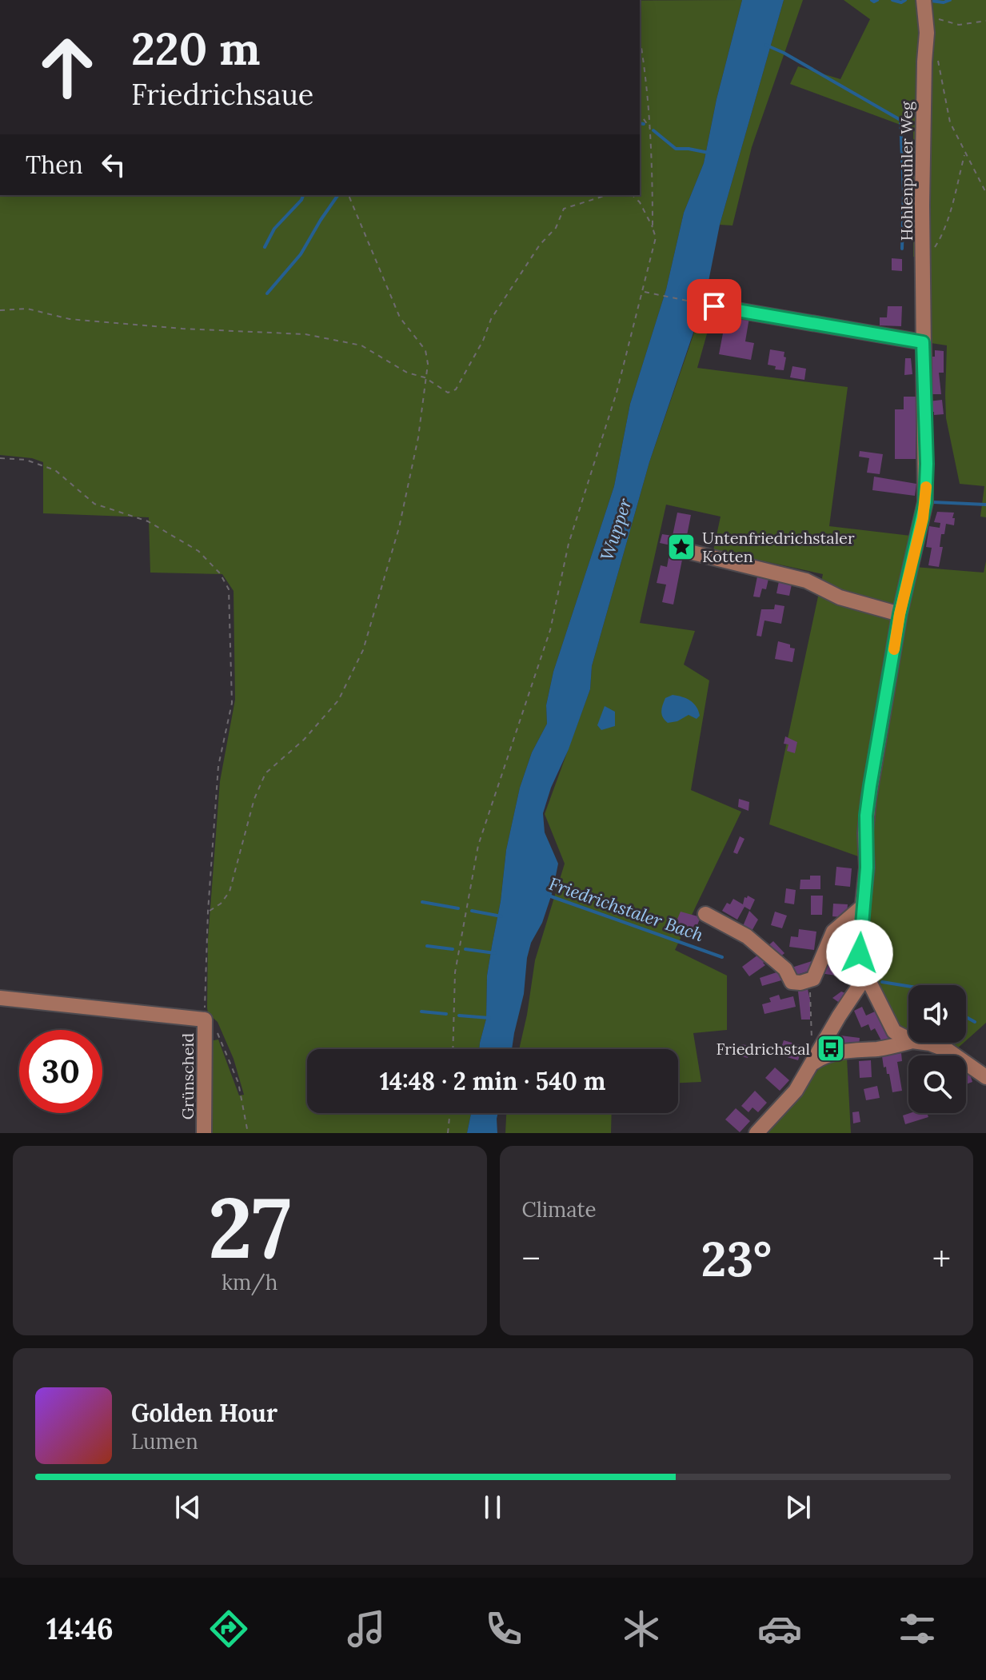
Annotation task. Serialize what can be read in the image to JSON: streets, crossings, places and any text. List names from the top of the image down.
{
  "streets": {
    "street": ["Hohlenpuhler Weg", "Grünscheid"]
  },
  "water": ["Wupper", "Friedrichstaler Bach"],
  "places": {
    "place": ["Untenfriedrichstaler Kotten"],
    "bus stop": ["Friedrichstal"]
  },
  "page": {
    "turn": ["220 m", "Friedrichsaue"],
    "then": "Then",
    "limit": "30",
    "trip": "14:48 · 2 min · 540 m",
    "tile": [
      ["27", "km/h"],
      "Climate"
    ],
    "heat": ["−", "23°", "+"],
    "song": ["Golden Hour", "Lumen"],
    "tabs": "14:46"
  }
}
